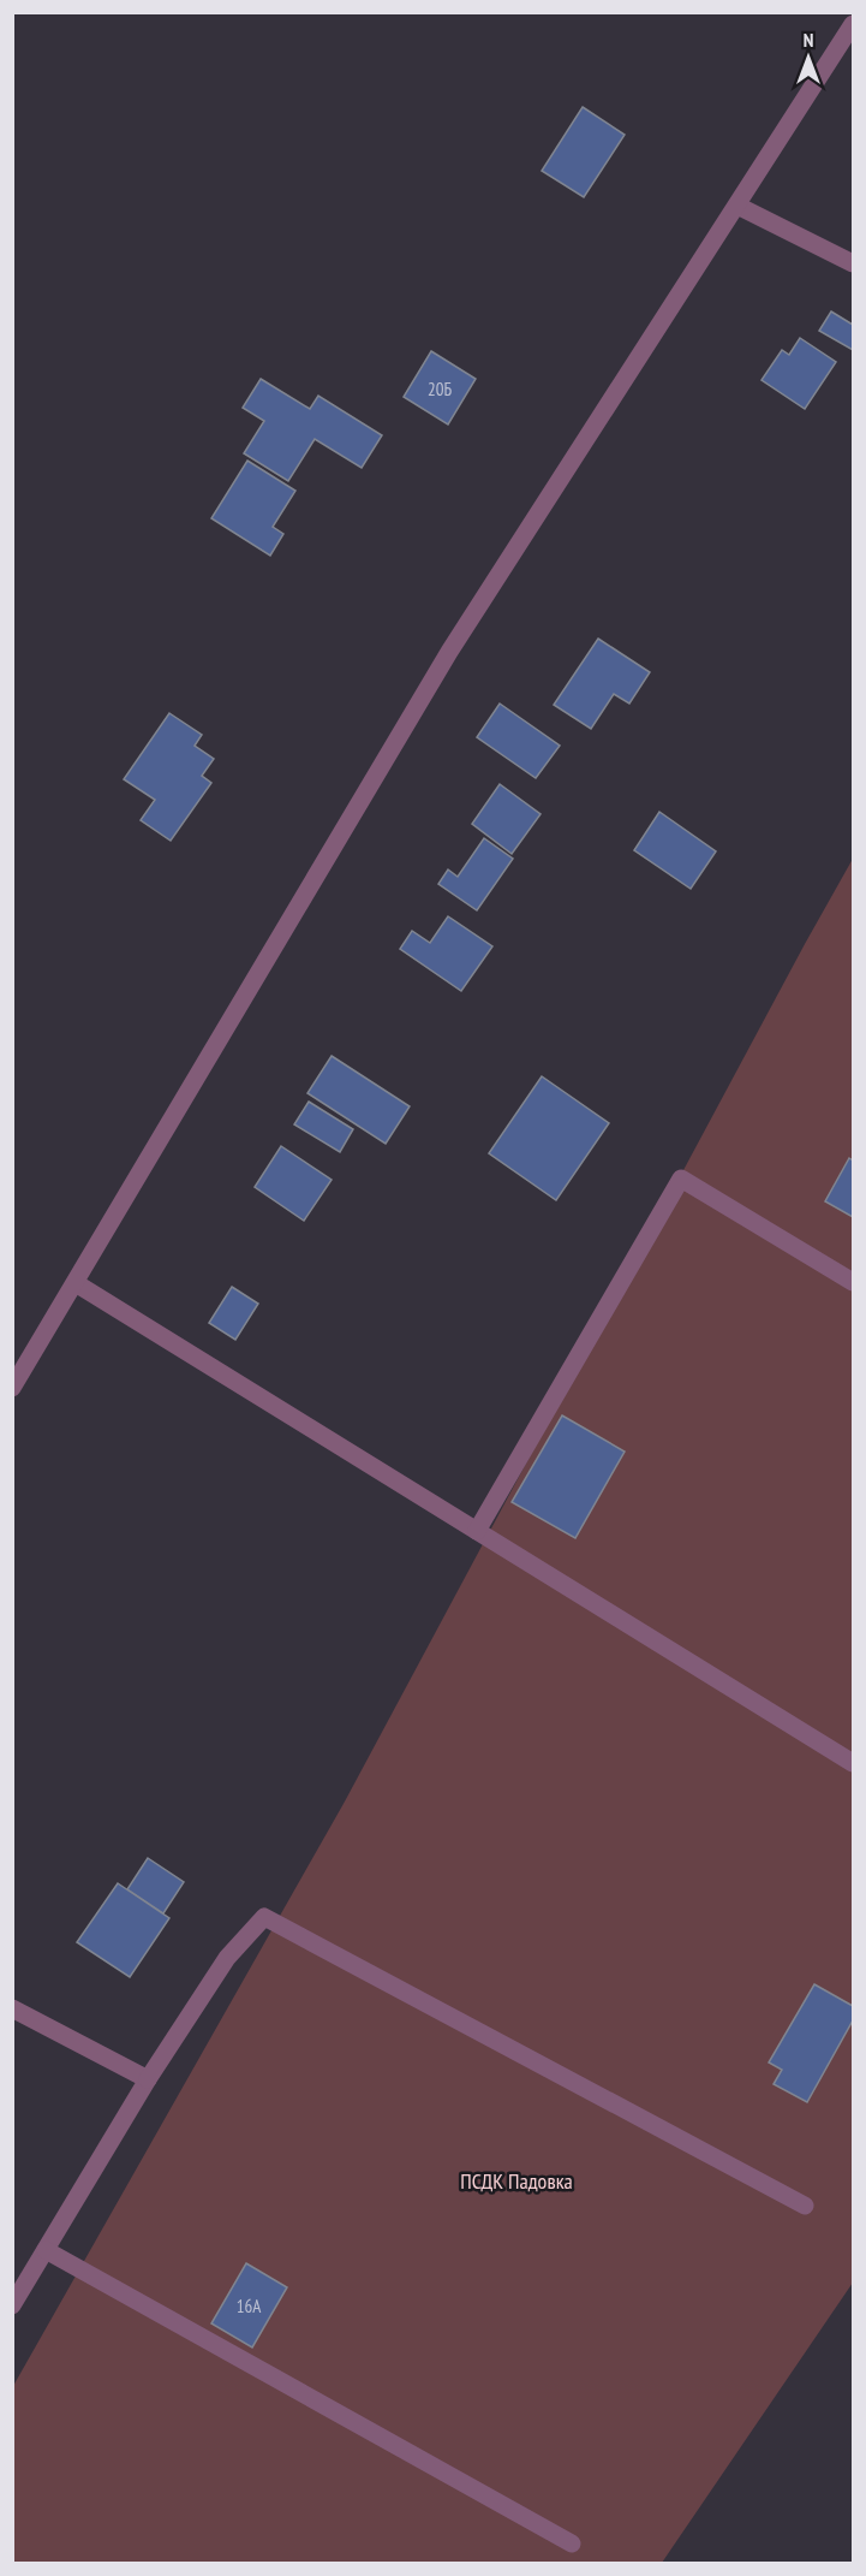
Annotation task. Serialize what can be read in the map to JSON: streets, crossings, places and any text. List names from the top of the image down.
{
  "parks": ["ПСДК Падовка"],
  "house_numbers": ["20Б", "16А"],
  "north": "top"
}
